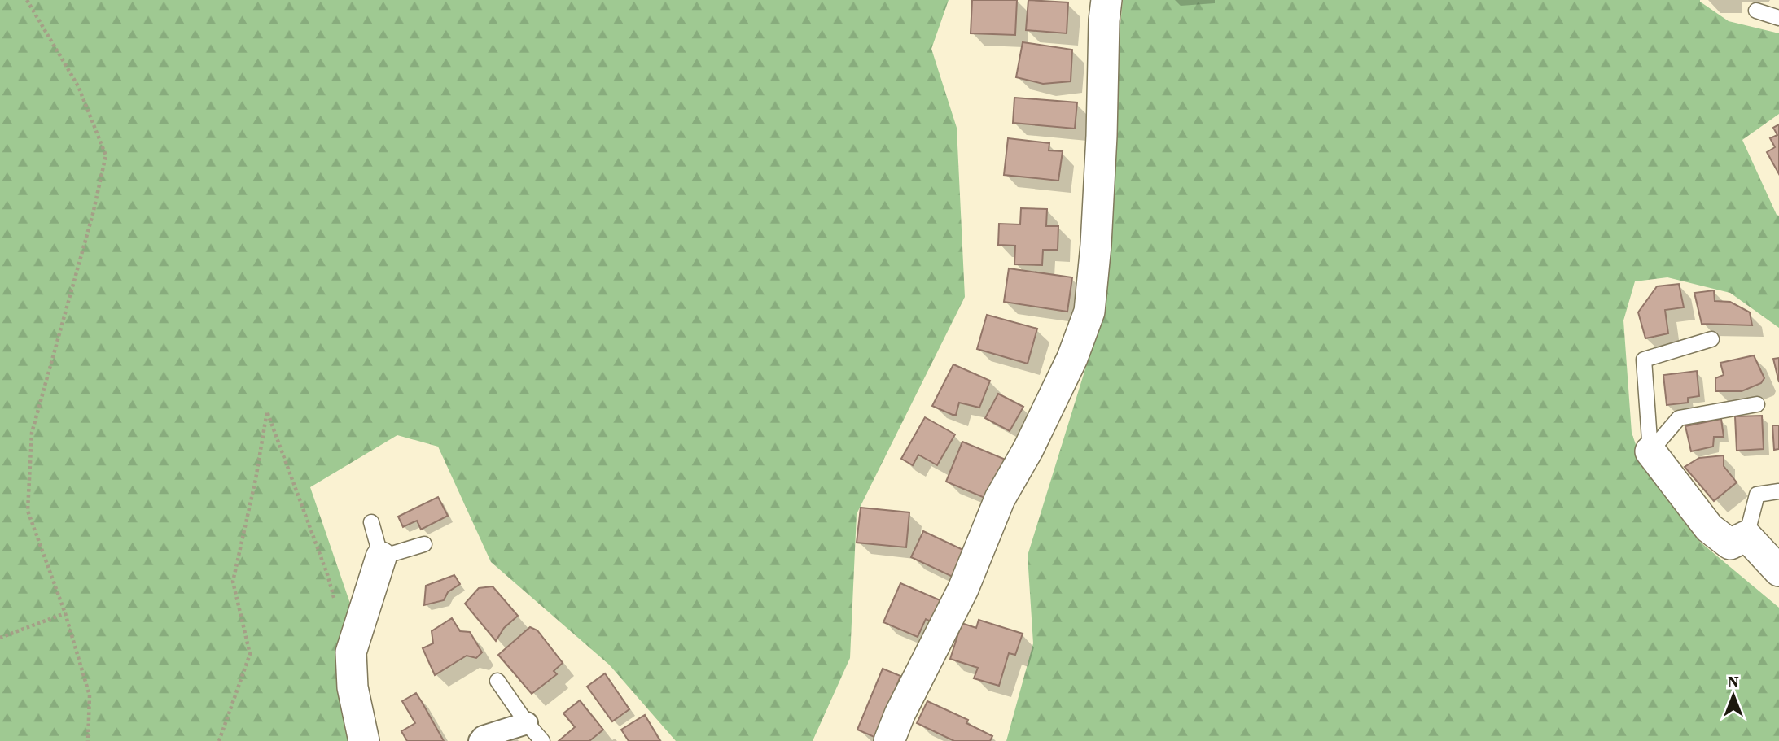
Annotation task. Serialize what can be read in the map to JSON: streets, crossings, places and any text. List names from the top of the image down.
{
  "north": "top"
}
